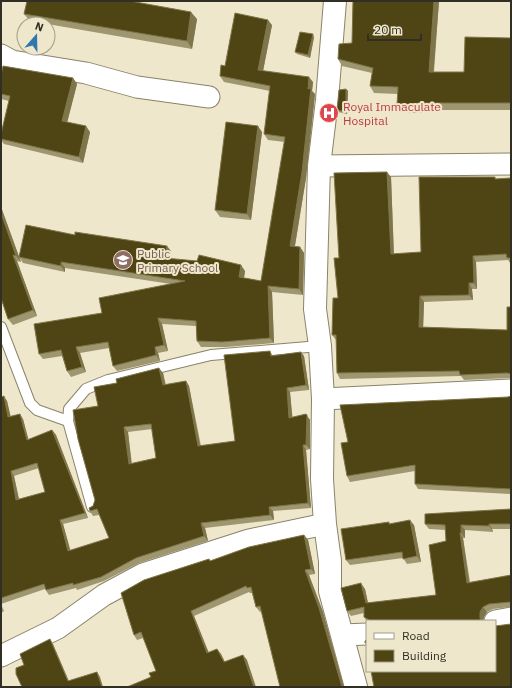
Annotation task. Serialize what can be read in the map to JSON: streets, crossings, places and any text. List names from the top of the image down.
{
  "places": {
    "hospital": ["Royal Immaculate Hospital"],
    "school or university": ["Public Primary School"]
  },
  "legend": ["Road", "Building"],
  "scale_bar": "20 m",
  "north": "top"
}
